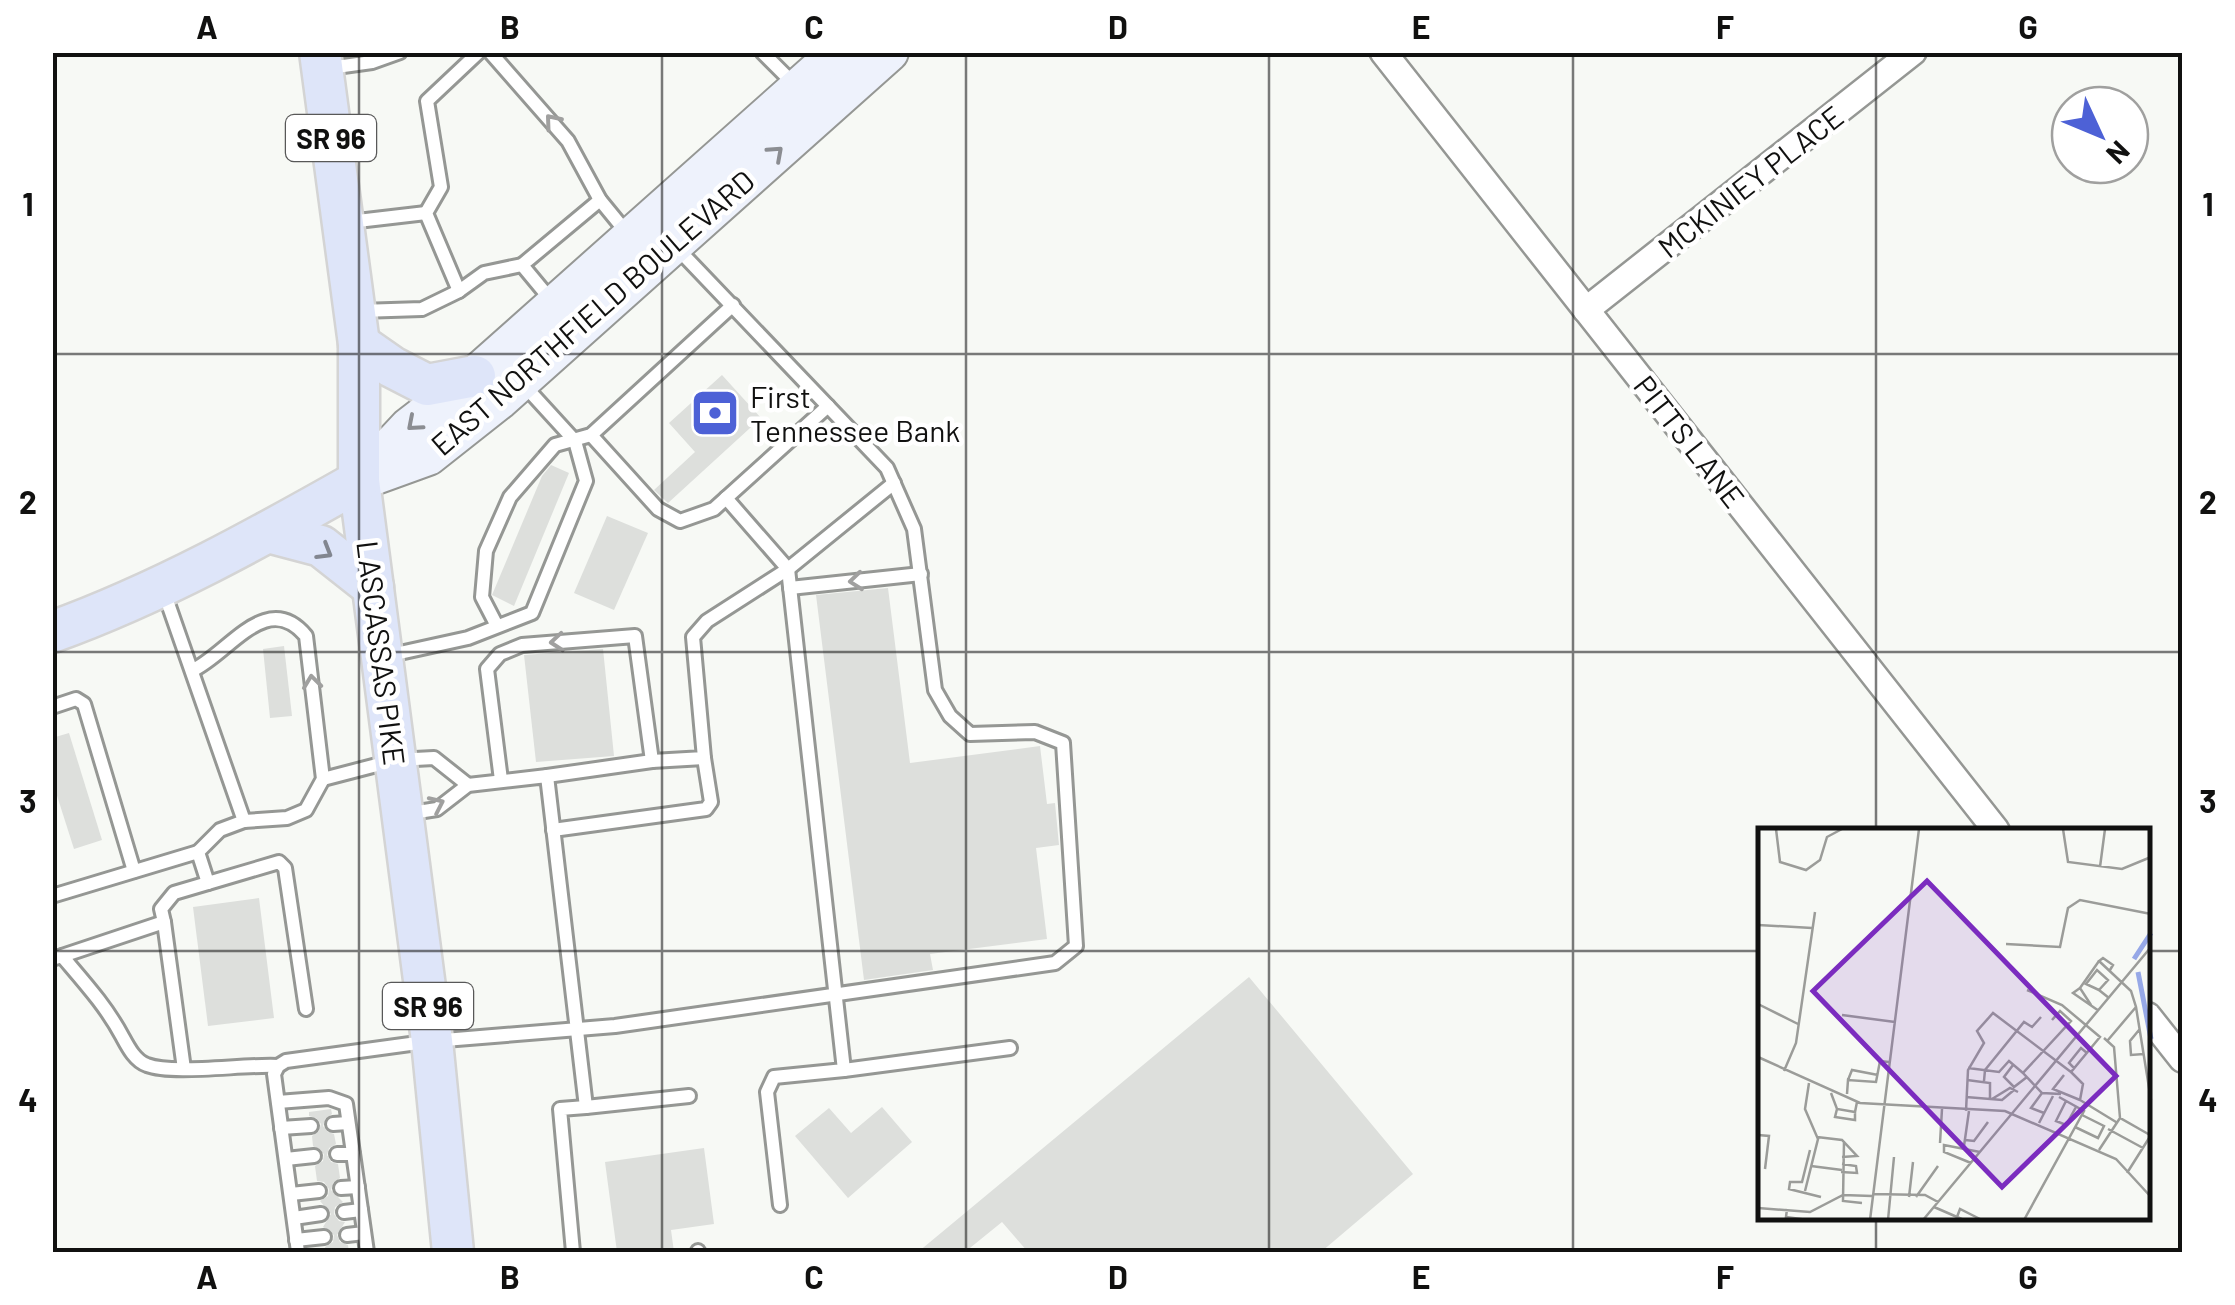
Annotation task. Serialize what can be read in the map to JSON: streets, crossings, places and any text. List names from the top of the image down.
{
  "streets": {
    "main road": ["SR 96", "EAST NORTHFIELD BOULEVARD", "LASCASSAS PIKE"],
    "street": ["MCKINIEY PLACE", "PITTS LANE"]
  },
  "crossings": [
    ["MCKINIEY PLACE", "PITTS LANE"],
    ["EAST NORTHFIELD BOULEVARD", "LASCASSAS PIKE"]
  ],
  "places": {
    "bank": ["First Tennessee Bank"]
  },
  "north": "bottom right",
  "grid": {
    "columns": [
      "A",
      "B",
      "C",
      "D",
      "E",
      "F",
      "G"
    ],
    "rows": [
      "1",
      "2",
      "3",
      "4"
    ]
  }
}
